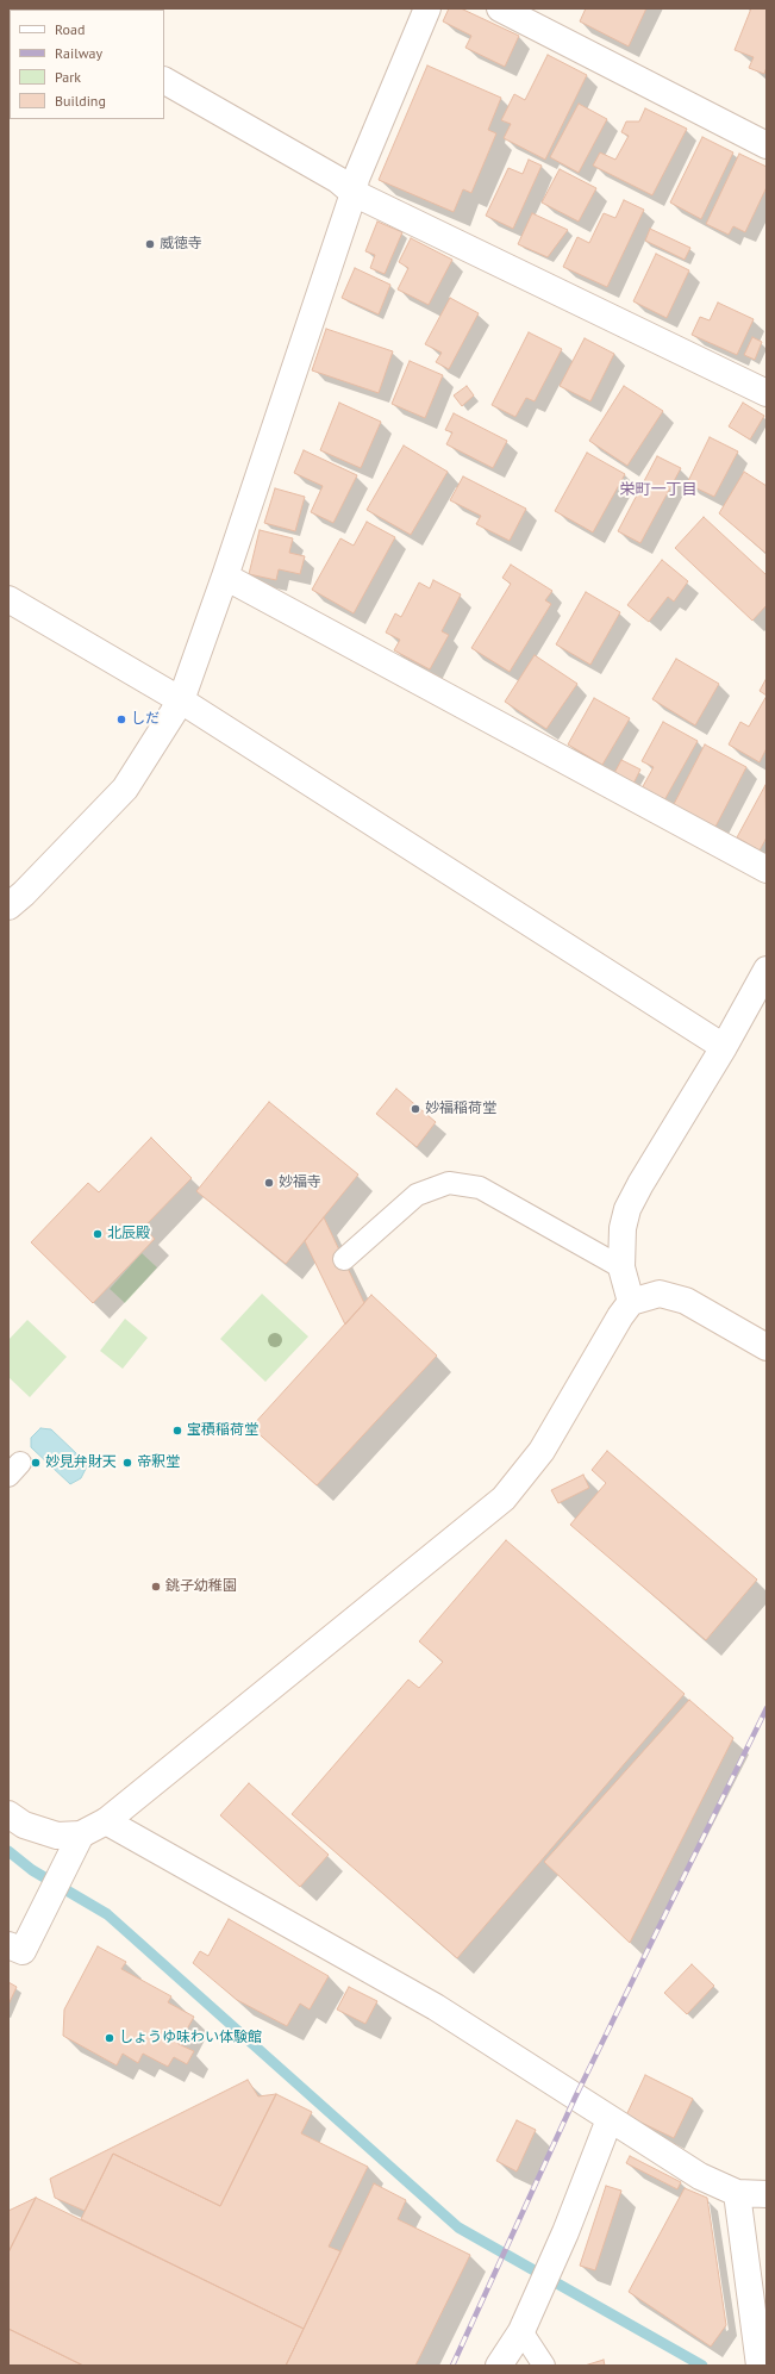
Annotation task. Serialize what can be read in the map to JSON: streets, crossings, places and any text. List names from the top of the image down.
{
  "districts": ["栄町一丁目"],
  "places": [
    "威徳寺",
    "しだ",
    "妙福稲荷堂",
    "妙福寺",
    "北辰殿",
    "宝積稲荷堂",
    "妙見弁財天",
    "帝釈堂",
    "銚子幼稚園",
    "しょうゆ味わい体験館"
  ],
  "legend": [
    "Road",
    "Railway",
    "Park",
    "Building"
  ]
}
